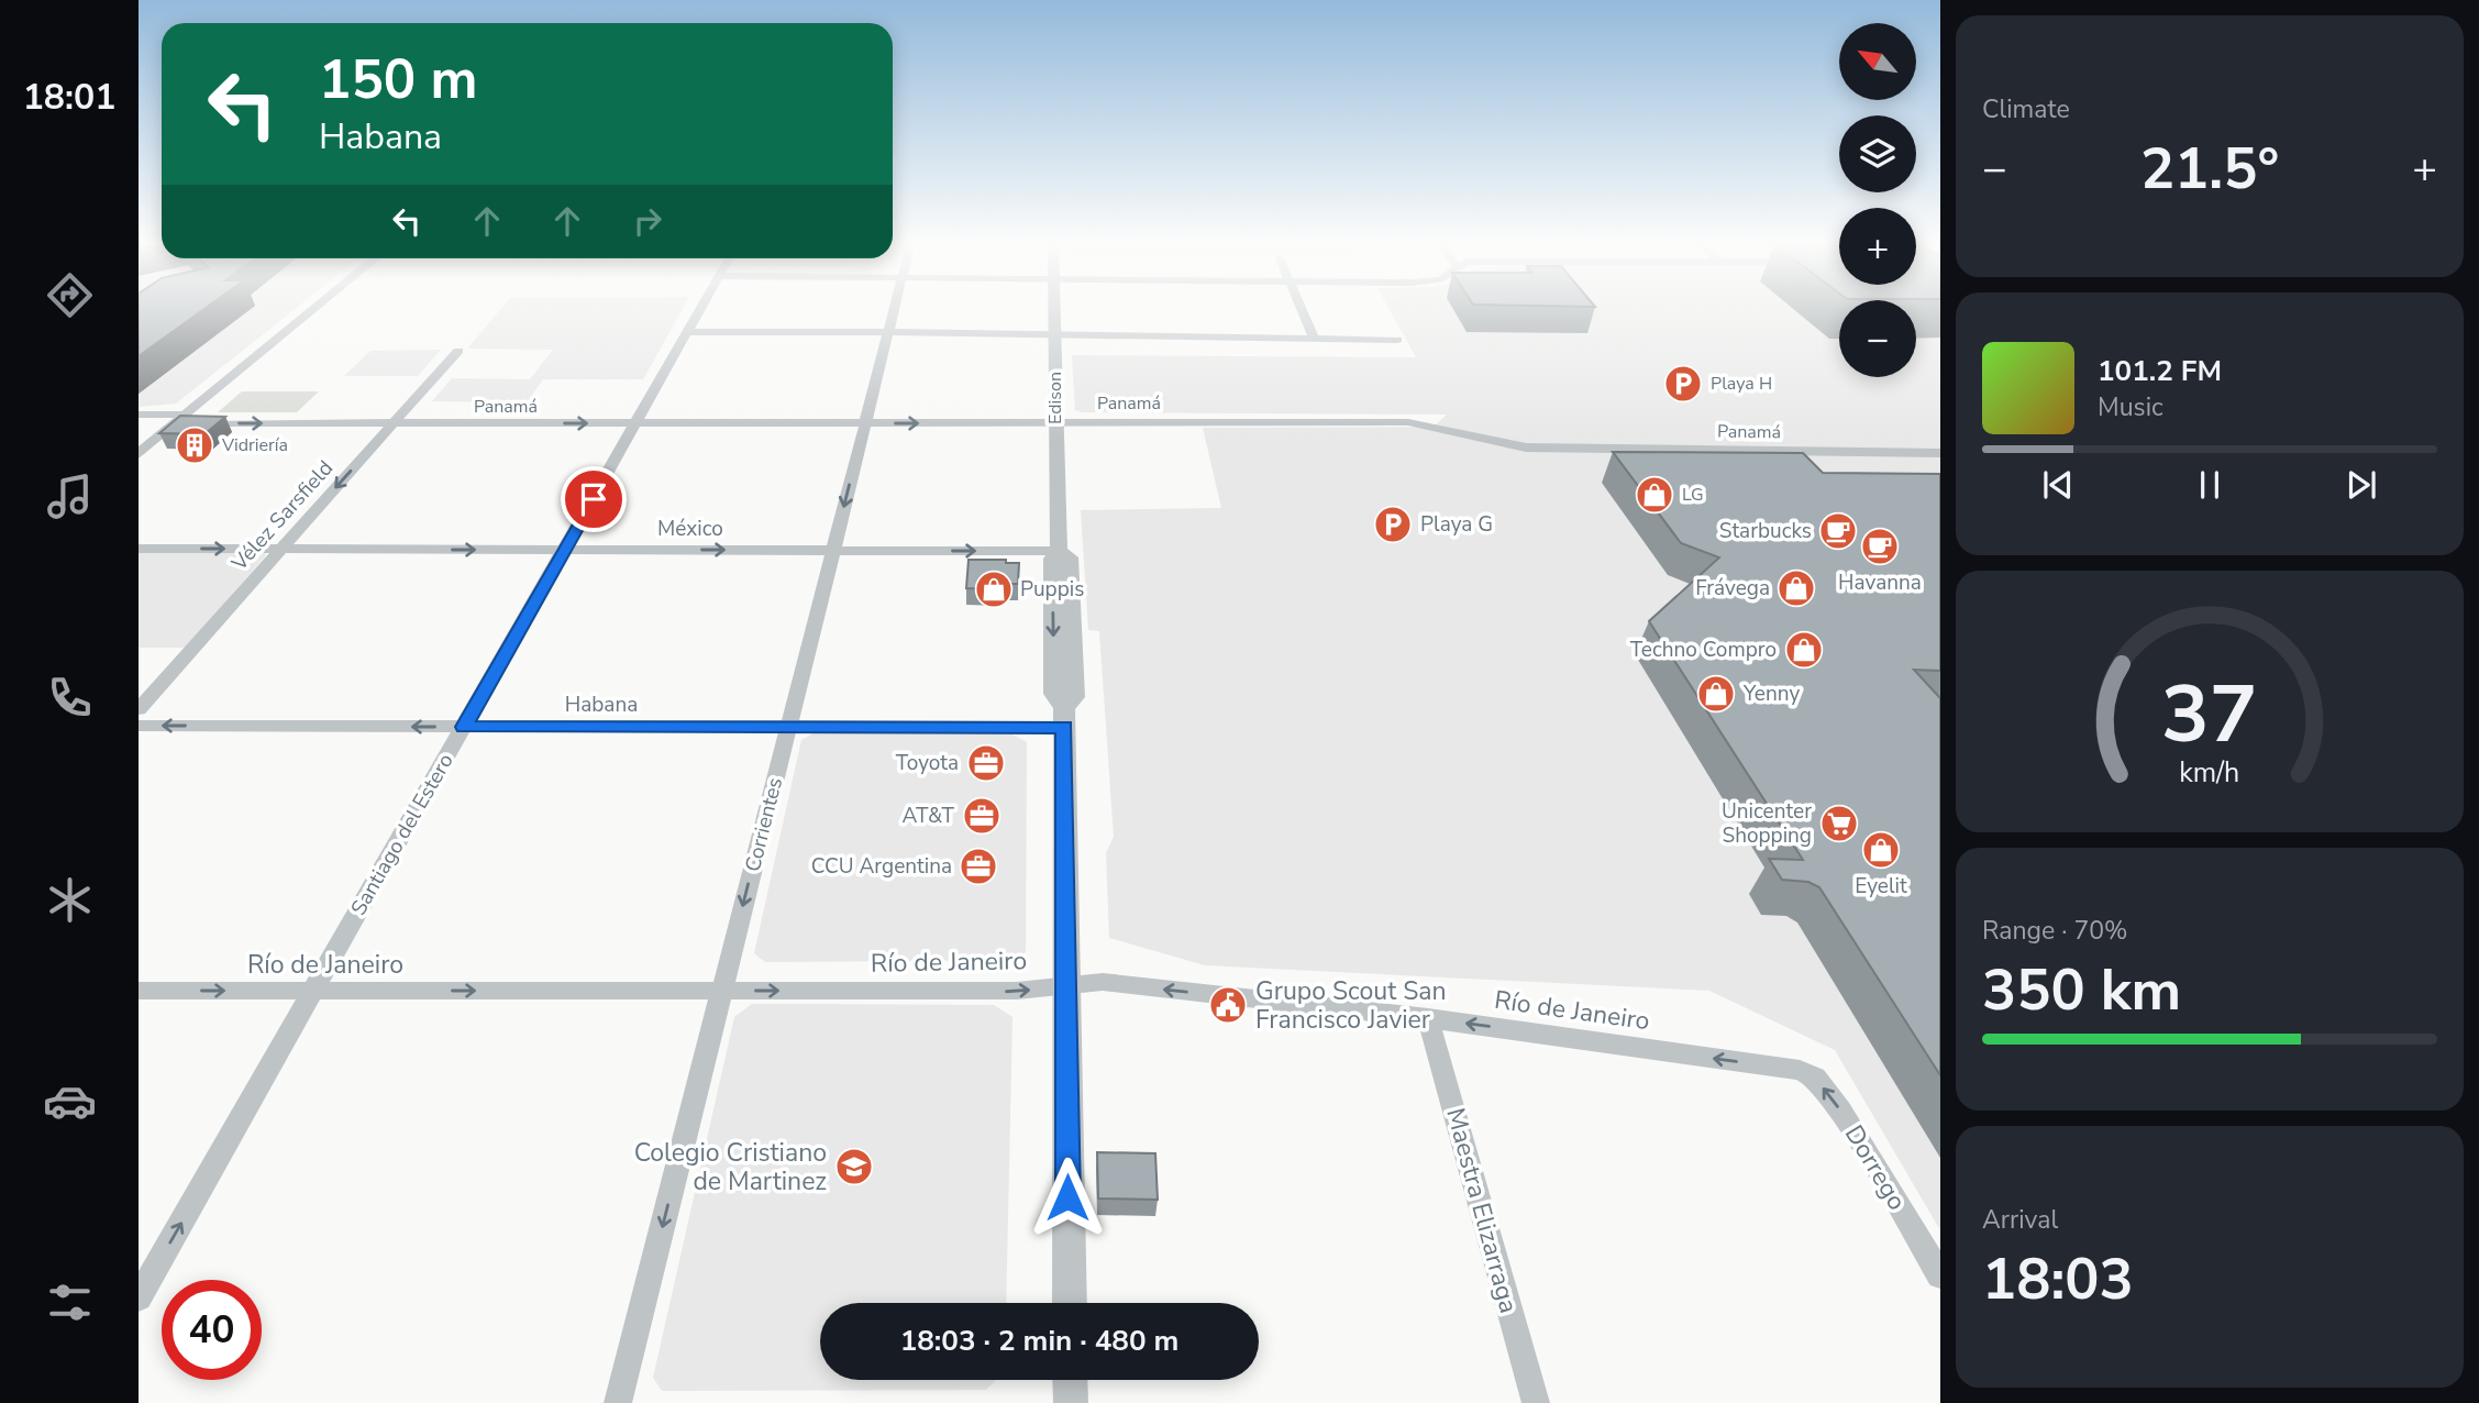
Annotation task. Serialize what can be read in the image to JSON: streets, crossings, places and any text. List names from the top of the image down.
{
  "streets": {
    "street": [
      "Edison",
      "Panamá",
      "Vélez Sarsfield",
      "México",
      "Habana",
      "Corrientes",
      "Santiago del Estero",
      "Río de Janeiro",
      "Dorrego",
      "Maestra Elizarraga"
    ]
  },
  "crossings": [
    ["Edison", "Panamá"],
    ["Edison", "México"],
    ["Edison", "Habana"],
    ["Edison", "Río de Janeiro"],
    ["Panamá", "Vélez Sarsfield"],
    ["Panamá", "Corrientes"],
    ["Panamá", "Santiago del Estero"],
    ["Vélez Sarsfield", "México"],
    ["México", "Corrientes"],
    ["México", "Santiago del Estero"],
    ["Habana", "Corrientes"],
    ["Habana", "Santiago del Estero"],
    ["Corrientes", "Río de Janeiro"],
    ["Santiago del Estero", "Río de Janeiro"],
    ["Río de Janeiro", "Dorrego"],
    ["Río de Janeiro", "Maestra Elizarraga"]
  ],
  "one_way": [
    "Panamá",
    "México",
    "Habana",
    "Corrientes",
    "Dorrego"
  ],
  "places": {
    "parking": ["Playa H", "Playa G"],
    "building": ["Vidriería"],
    "shop": [
      "LG",
      "Frávega",
      "Puppis",
      "Techno Compro",
      "Yenny",
      "Eyelit"
    ],
    "cafe": ["Starbucks", "Havanna"],
    "office": ["Toyota", "AT&T", "CCU Argentina"],
    "supermarket": ["Unicenter Shopping"],
    "public building": ["Grupo Scout San Francisco Javier"],
    "school or university": ["Colegio Cristiano de Martinez"]
  },
  "north": "top left",
  "page": {
    "tabs": "18:01",
    "tile": [
      "Climate",
      ["Range · 70%", "350 km"],
      ["Arrival", "18:03"]
    ],
    "map_buttons": ["+", "−"],
    "turn": ["150 m", "Habana"],
    "heat": ["−", "21.5°", "+"],
    "song": ["101.2 FM", "Music"],
    "limit": "40",
    "trip": "18:03 · 2 min · 480 m",
    "gauge": ["37", "km/h"]
  }
}
